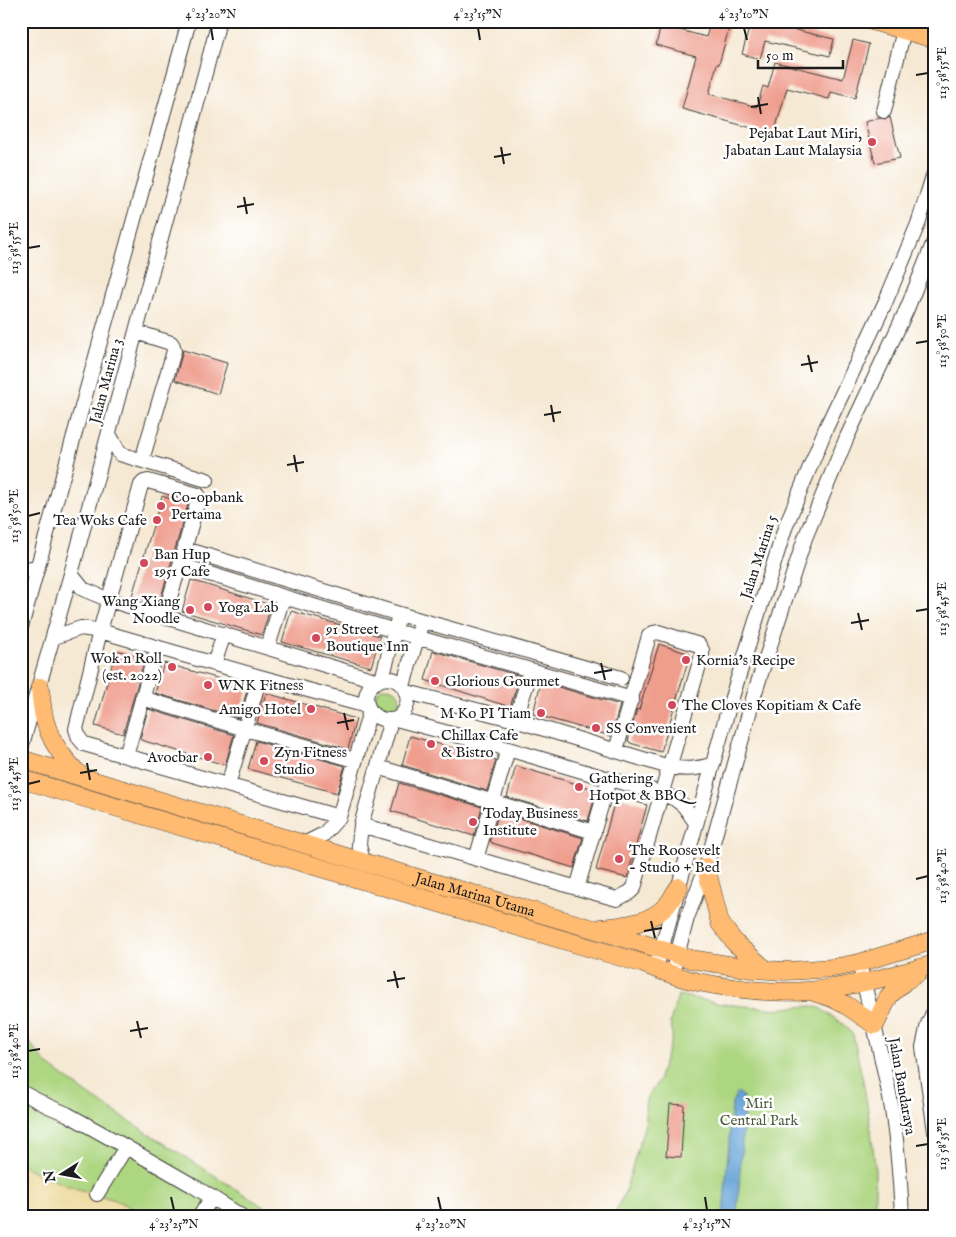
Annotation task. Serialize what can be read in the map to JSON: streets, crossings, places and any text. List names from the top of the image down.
{
  "streets": {
    "main road": ["Jalan Marina Utama"],
    "street": ["Jalan Marina 3", "Jalan Marina 5", "Jalan Bandaraya"]
  },
  "crossings": [
    ["Jalan Marina 5", "Jalan Marina Utama"],
    ["Jalan Marina Utama", "Jalan Bandaraya"]
  ],
  "parks": ["Miri Central Park"],
  "places": [
    "Pejabat Laut Miri, Jabatan Laut Malaysia",
    "Co-opbank Pertama",
    "Tea Woks Cafe",
    "Ban Hup 1951 Cafe",
    "Yoga Lab",
    "Wang Xiang Noodle",
    "91 Street Boutique Inn",
    "Kornia's Recipe",
    "Wok n Roll (est. 2022)",
    "Glorious Gourmet",
    "WNK Fitness",
    "The Cloves Kopitiam & Cafe",
    "Amigo Hotel",
    "M Ko PI Tiam",
    "SS Convenient",
    "Chillax Cafe & Bistro",
    "Avocbar",
    "Zyn Fitness Studio",
    "Gathering Hotpot & BBQ",
    "Today Business Institute",
    "The Roosevelt - Studio + Bed"
  ],
  "scale_bar": "50 m",
  "north": "left",
  "coordinates": [
    "4°23'20\"N",
    "4°23'15\"N",
    "4°23'10\"N",
    "113°58'55\"E",
    "113°58'50\"E",
    "113°58'45\"E",
    "113°58'40\"E",
    "113°58'35\"E",
    "4°23'25\"N"
  ]
}
